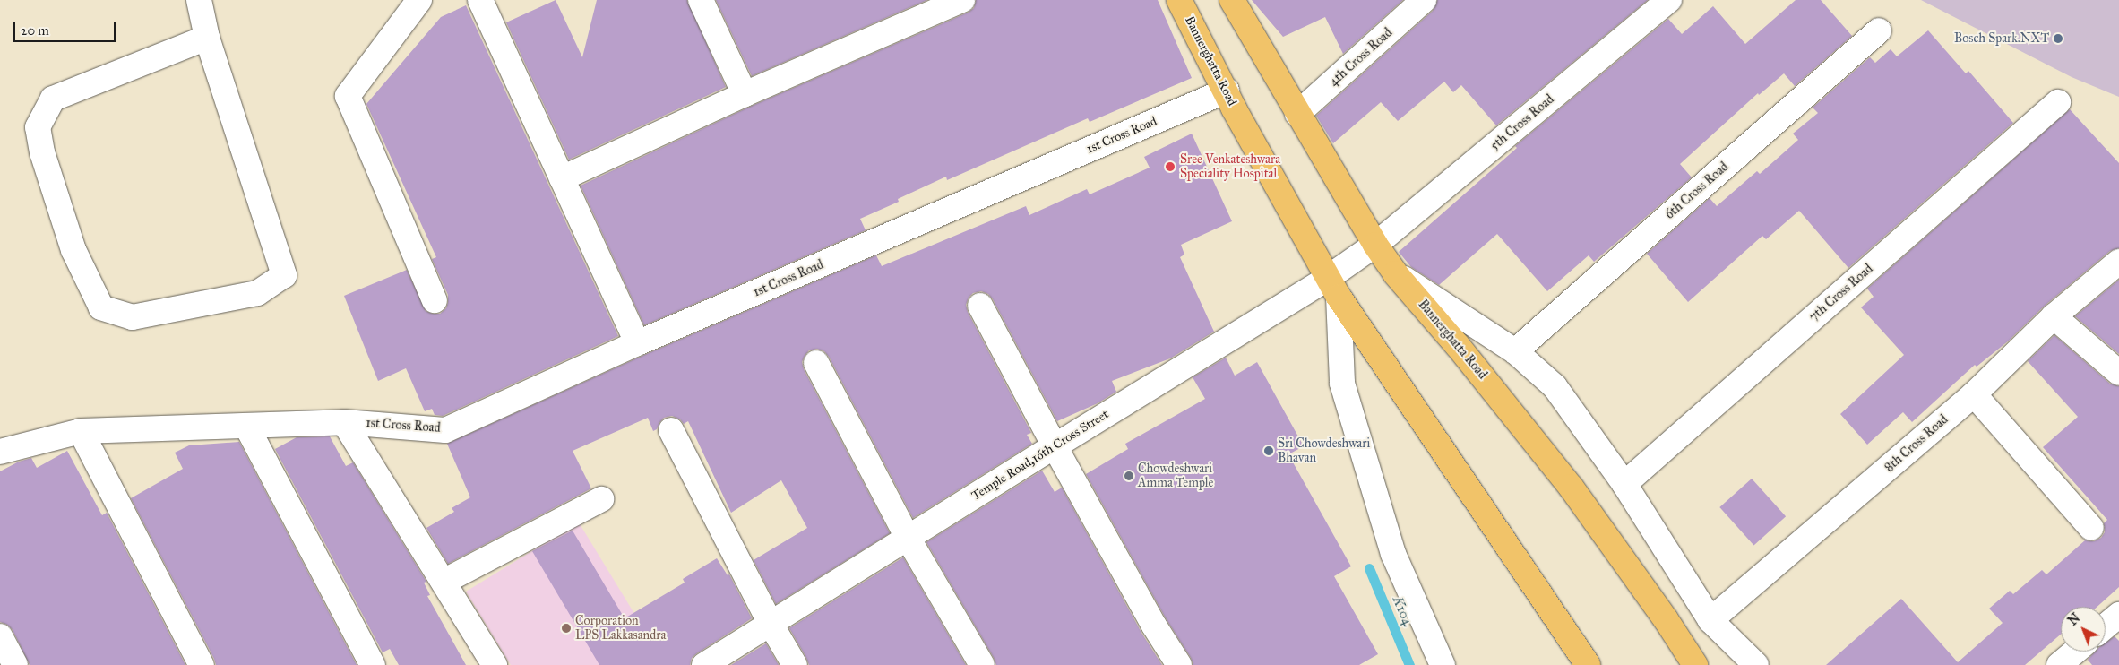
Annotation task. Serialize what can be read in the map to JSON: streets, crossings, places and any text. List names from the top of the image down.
{
  "streets": {
    "main road": ["Bannerghatta Road"],
    "street": [
      "4th Cross Road",
      "5th Cross Road",
      "1st Cross Road",
      "6th Cross Road",
      "7th Cross Road",
      "8th Cross Road",
      "Temple Road,16th Cross Street"
    ]
  },
  "crossings": [
    ["4th Cross Road", "Bannerghatta Road"],
    ["Bannerghatta Road", "5th Cross Road"],
    ["Bannerghatta Road", "1st Cross Road"],
    ["Bannerghatta Road", "Temple Road,16th Cross Street"],
    ["5th Cross Road", "Temple Road,16th Cross Street"]
  ],
  "water": ["K104"],
  "places": [
    "Bosch Spark.NXT",
    "Sree Venkateshwara Speciality Hospital",
    "Sri Chowdeshwari Bhavan",
    "Chowdeshwari Amma Temple",
    "Corporation LPS Lakkasandra"
  ],
  "scale_bar": "20 m",
  "north": "top left"
}
